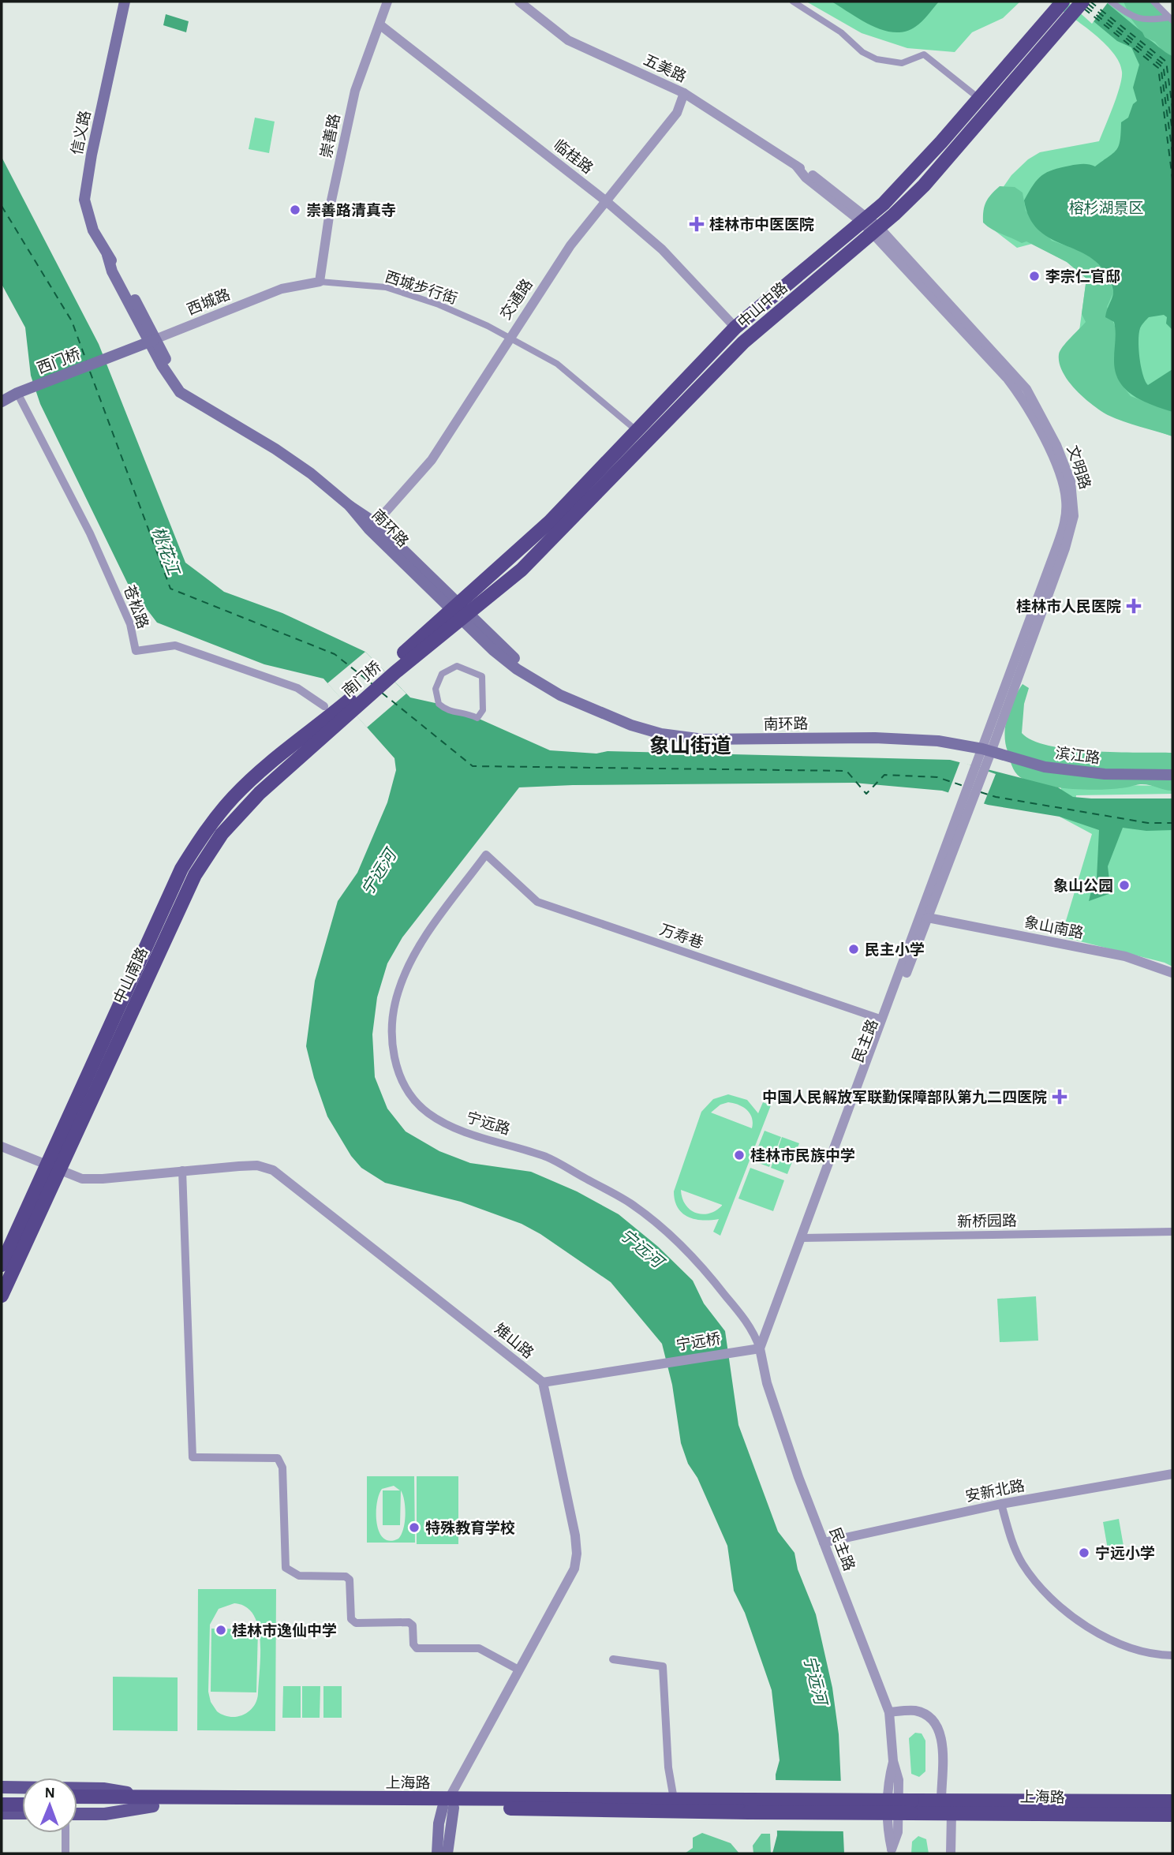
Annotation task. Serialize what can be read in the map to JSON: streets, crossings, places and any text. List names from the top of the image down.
{
  "streets": {
    "highway": [
      "中山中路",
      "南门桥",
      "中山南路",
      "上海路"
    ],
    "main road": [
      "信义路",
      "西城路",
      "西门桥",
      "南环路",
      "滨江路"
    ],
    "street": [
      "五美路",
      "崇善路",
      "临桂路",
      "西城步行街",
      "交通路",
      "文明路",
      "苍松路",
      "象山南路",
      "万寿巷",
      "民主路",
      "宁远路",
      "新桥园路",
      "雉山路",
      "宁远桥",
      "安新北路"
    ]
  },
  "crossings": [
    ["五美路", "交通路"],
    ["五美路", "中山中路"],
    ["五美路", "文明路"],
    ["信义路", "西城路"],
    ["信义路", "南环路"],
    ["崇善路", "临桂路"],
    ["崇善路", "西城步行街"],
    ["崇善路", "西城路"],
    ["临桂路", "交通路"],
    ["临桂路", "中山中路"],
    ["西城步行街", "交通路"],
    ["西城步行街", "西城路"],
    ["交通路", "南环路"],
    ["西城路", "西门桥"],
    ["西城路", "南环路"],
    ["中山中路", "文明路"],
    ["中山中路", "南环路"],
    ["中山中路", "南门桥"],
    ["西门桥", "苍松路"],
    ["文明路", "南环路"],
    ["文明路", "滨江路"],
    ["文明路", "民主路"],
    ["南环路", "南门桥"],
    ["南环路", "滨江路"],
    ["南门桥", "中山南路"],
    ["象山南路", "民主路"],
    ["万寿巷", "民主路"],
    ["万寿巷", "宁远路"],
    ["中山南路", "雉山路"],
    ["民主路", "宁远路"],
    ["民主路", "新桥园路"],
    ["民主路", "宁远桥"],
    ["民主路", "安新北路"],
    ["宁远路", "宁远桥"],
    ["雉山路", "宁远桥"]
  ],
  "districts": ["象山街道"],
  "water": ["桃花江", "宁远河"],
  "parks": ["榕杉湖景区"],
  "places": {
    "other": [
      "崇善路清真寺",
      "李宗仁官邸",
      "象山公园",
      "民主小学",
      "桂林市民族中学",
      "特殊教育学校",
      "宁远小学",
      "桂林市逸仙中学"
    ],
    "health": ["桂林市中医医院", "桂林市人民医院", "中国人民解放军联勤保障部队第九二四医院"]
  },
  "north": "top"
}
